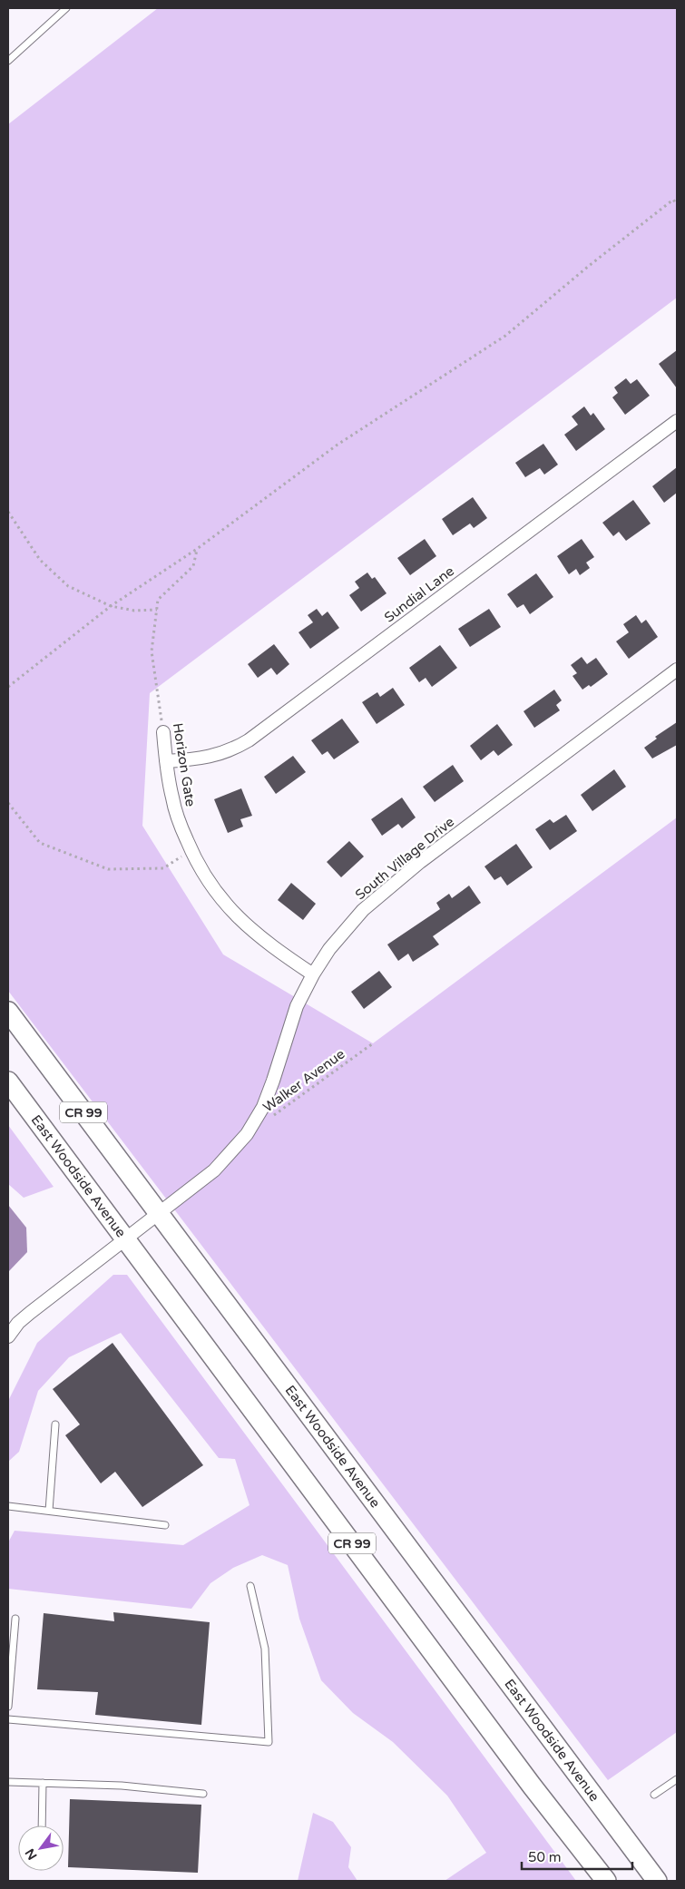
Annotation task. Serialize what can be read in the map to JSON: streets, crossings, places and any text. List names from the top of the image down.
{
  "streets": {
    "main road": ["CR 99", "East Woodside Avenue"],
    "street": ["Sundial Lane", "Horizon Gate", "South Village Drive"],
    "path": ["Walker Avenue"]
  },
  "crossings": [
    ["Sundial Lane", "Horizon Gate"],
    ["Horizon Gate", "South Village Drive"],
    ["South Village Drive", "East Woodside Avenue"]
  ],
  "scale_bar": "50 m",
  "north": "bottom left"
}
